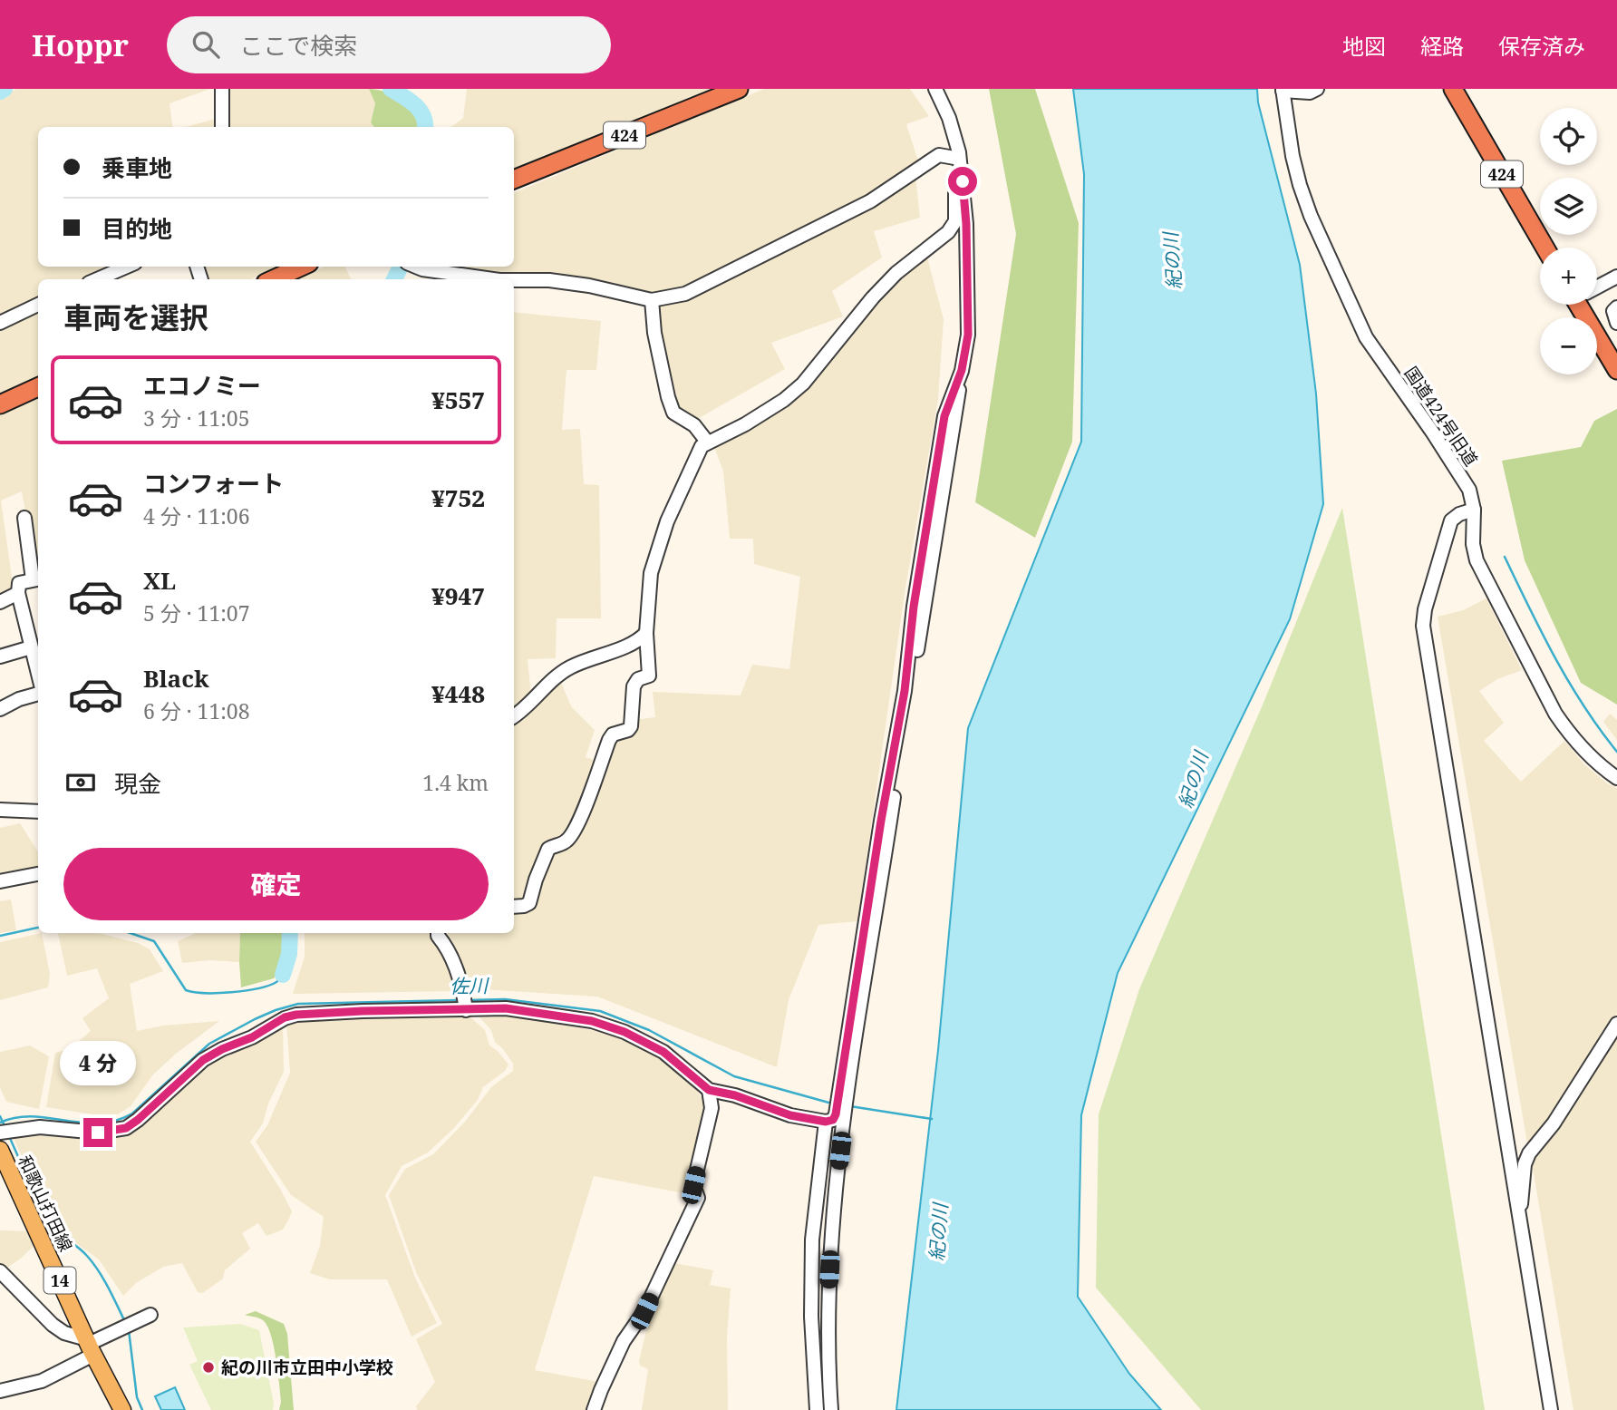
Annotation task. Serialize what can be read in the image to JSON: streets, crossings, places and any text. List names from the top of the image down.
{
  "streets": {
    "highway": ["424"],
    "main road": ["和歌山打田線", "14"],
    "street": ["国道424号旧道"]
  },
  "water": ["紀の川", "佐川"],
  "places": ["紀の川市立田中小学校"],
  "page": {
    "header": "Hoppr",
    "search": "ここで検索",
    "nav": ["地図", "経路", "保存済み"],
    "map_buttons": ["+", "−"],
    "banner": ["乗車地", "目的地"],
    "heading": "車両を選択",
    "list": [
      {
        "name": "エコノミー",
        "note": "3 分 · 11:05",
        "value": "¥557"
      },
      {
        "name": "コンフォート",
        "note": "4 分 · 11:06",
        "value": "¥752"
      },
      {
        "name": "XL",
        "note": "5 分 · 11:07",
        "value": "¥947"
      },
      {
        "name": "Black",
        "note": "6 分 · 11:08",
        "value": "¥448"
      }
    ],
    "pay": ["現金", "1.4 km"],
    "buttons": "確定",
    "bubble": "4 分"
  }
}
